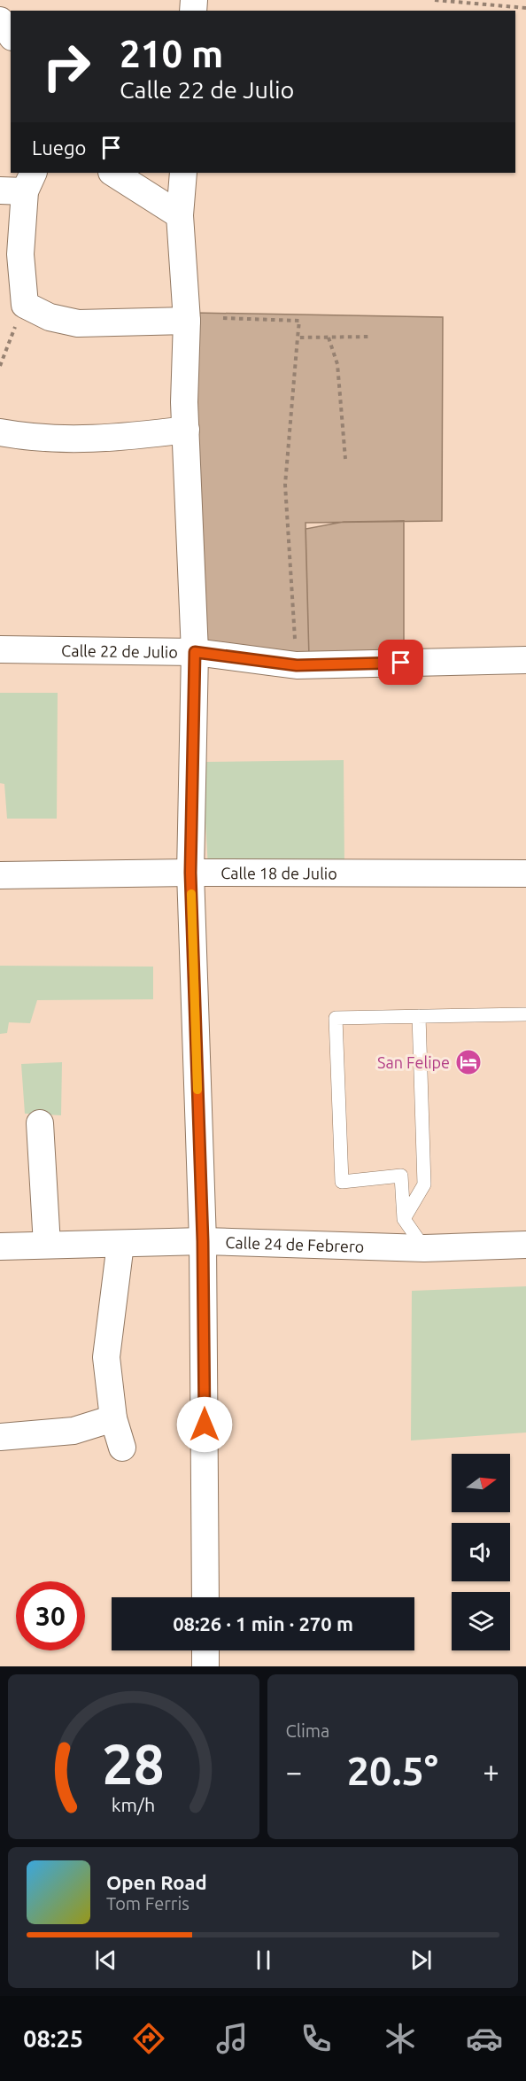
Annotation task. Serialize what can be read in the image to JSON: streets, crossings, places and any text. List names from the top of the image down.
{
  "streets": {
    "street": ["Calle 22 de Julio", "Calle 18 de Julio", "Calle 24 de Febrero"]
  },
  "places": {
    "hotel": ["San Felipe"]
  },
  "north": "right",
  "page": {
    "turn": ["210 m", "Calle 22 de Julio"],
    "then": "Luego",
    "limit": "30",
    "trip": "08:26 · 1 min · 270 m",
    "tile": "Clima",
    "heat": ["−", "20.5°", "+"],
    "song": ["Open Road", "Tom Ferris"],
    "tabs": "08:25",
    "gauge": ["28", "km/h"]
  }
}
